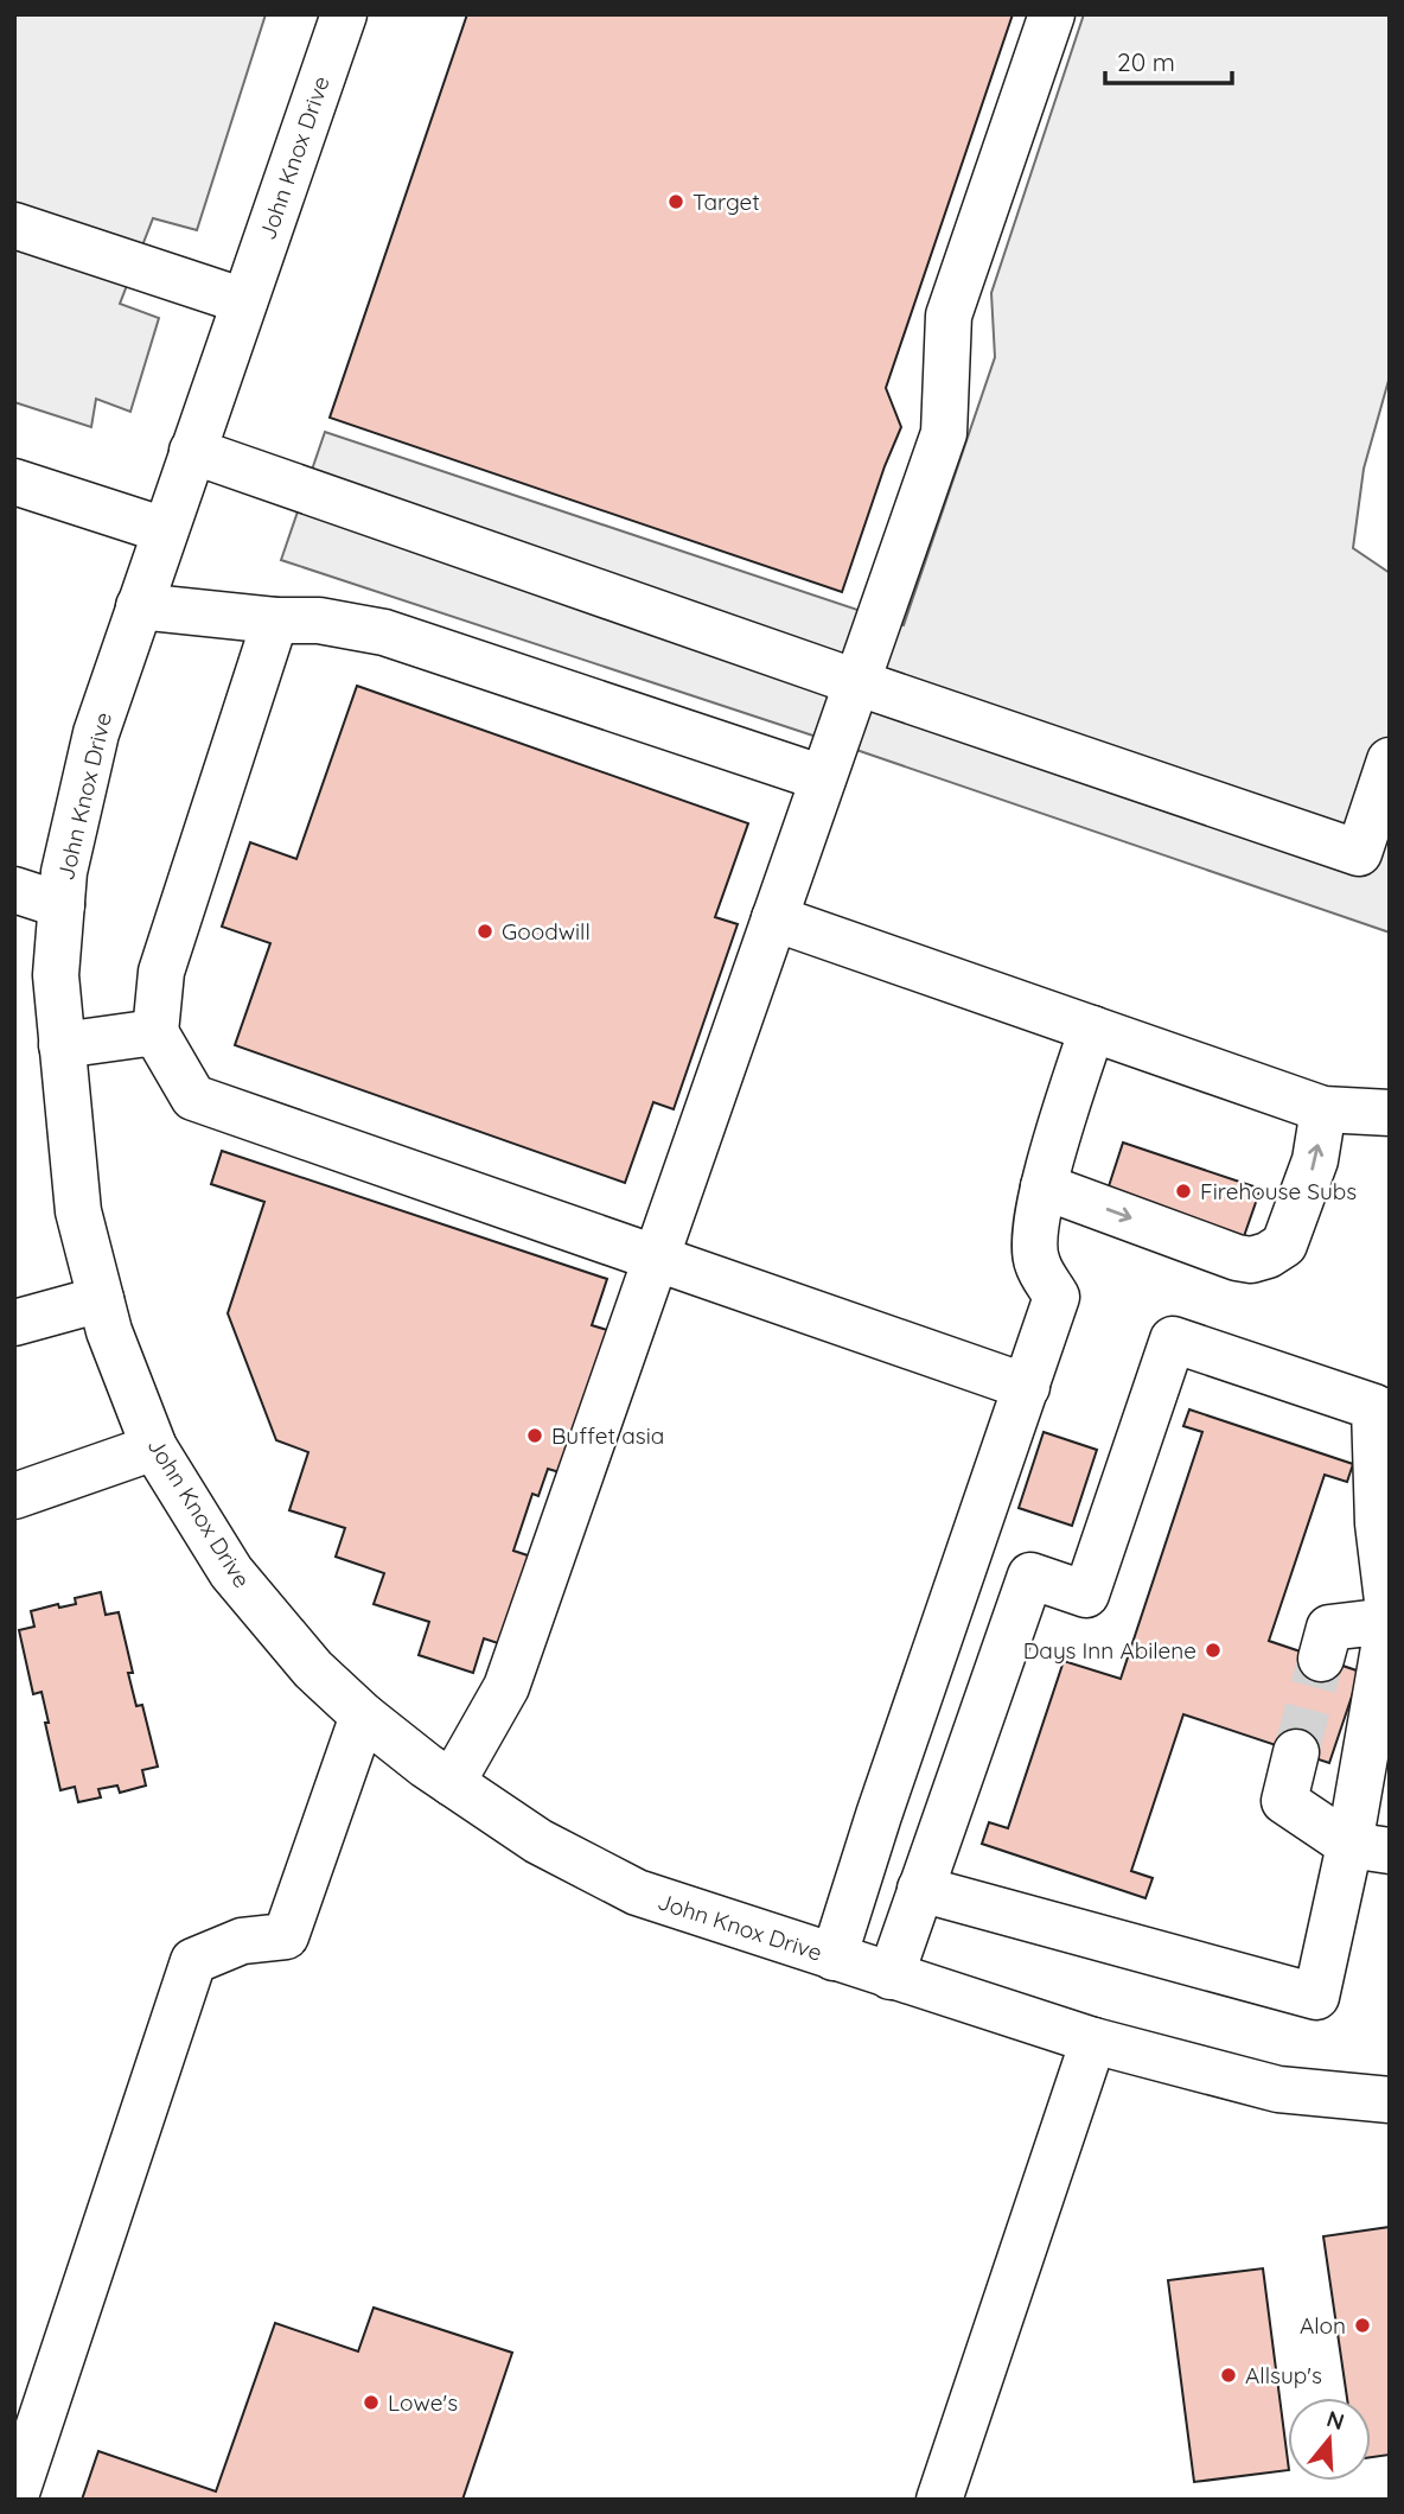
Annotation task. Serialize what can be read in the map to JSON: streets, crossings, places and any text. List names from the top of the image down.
{
  "streets": {
    "street": ["John Knox Drive"]
  },
  "places": [
    "Target",
    "Goodwill",
    "Firehouse Subs",
    "Buffet asia",
    "Days Inn Abilene",
    "Alon",
    "Allsup's",
    "Lowe's"
  ],
  "scale_bar": "20 m",
  "north": "top"
}
